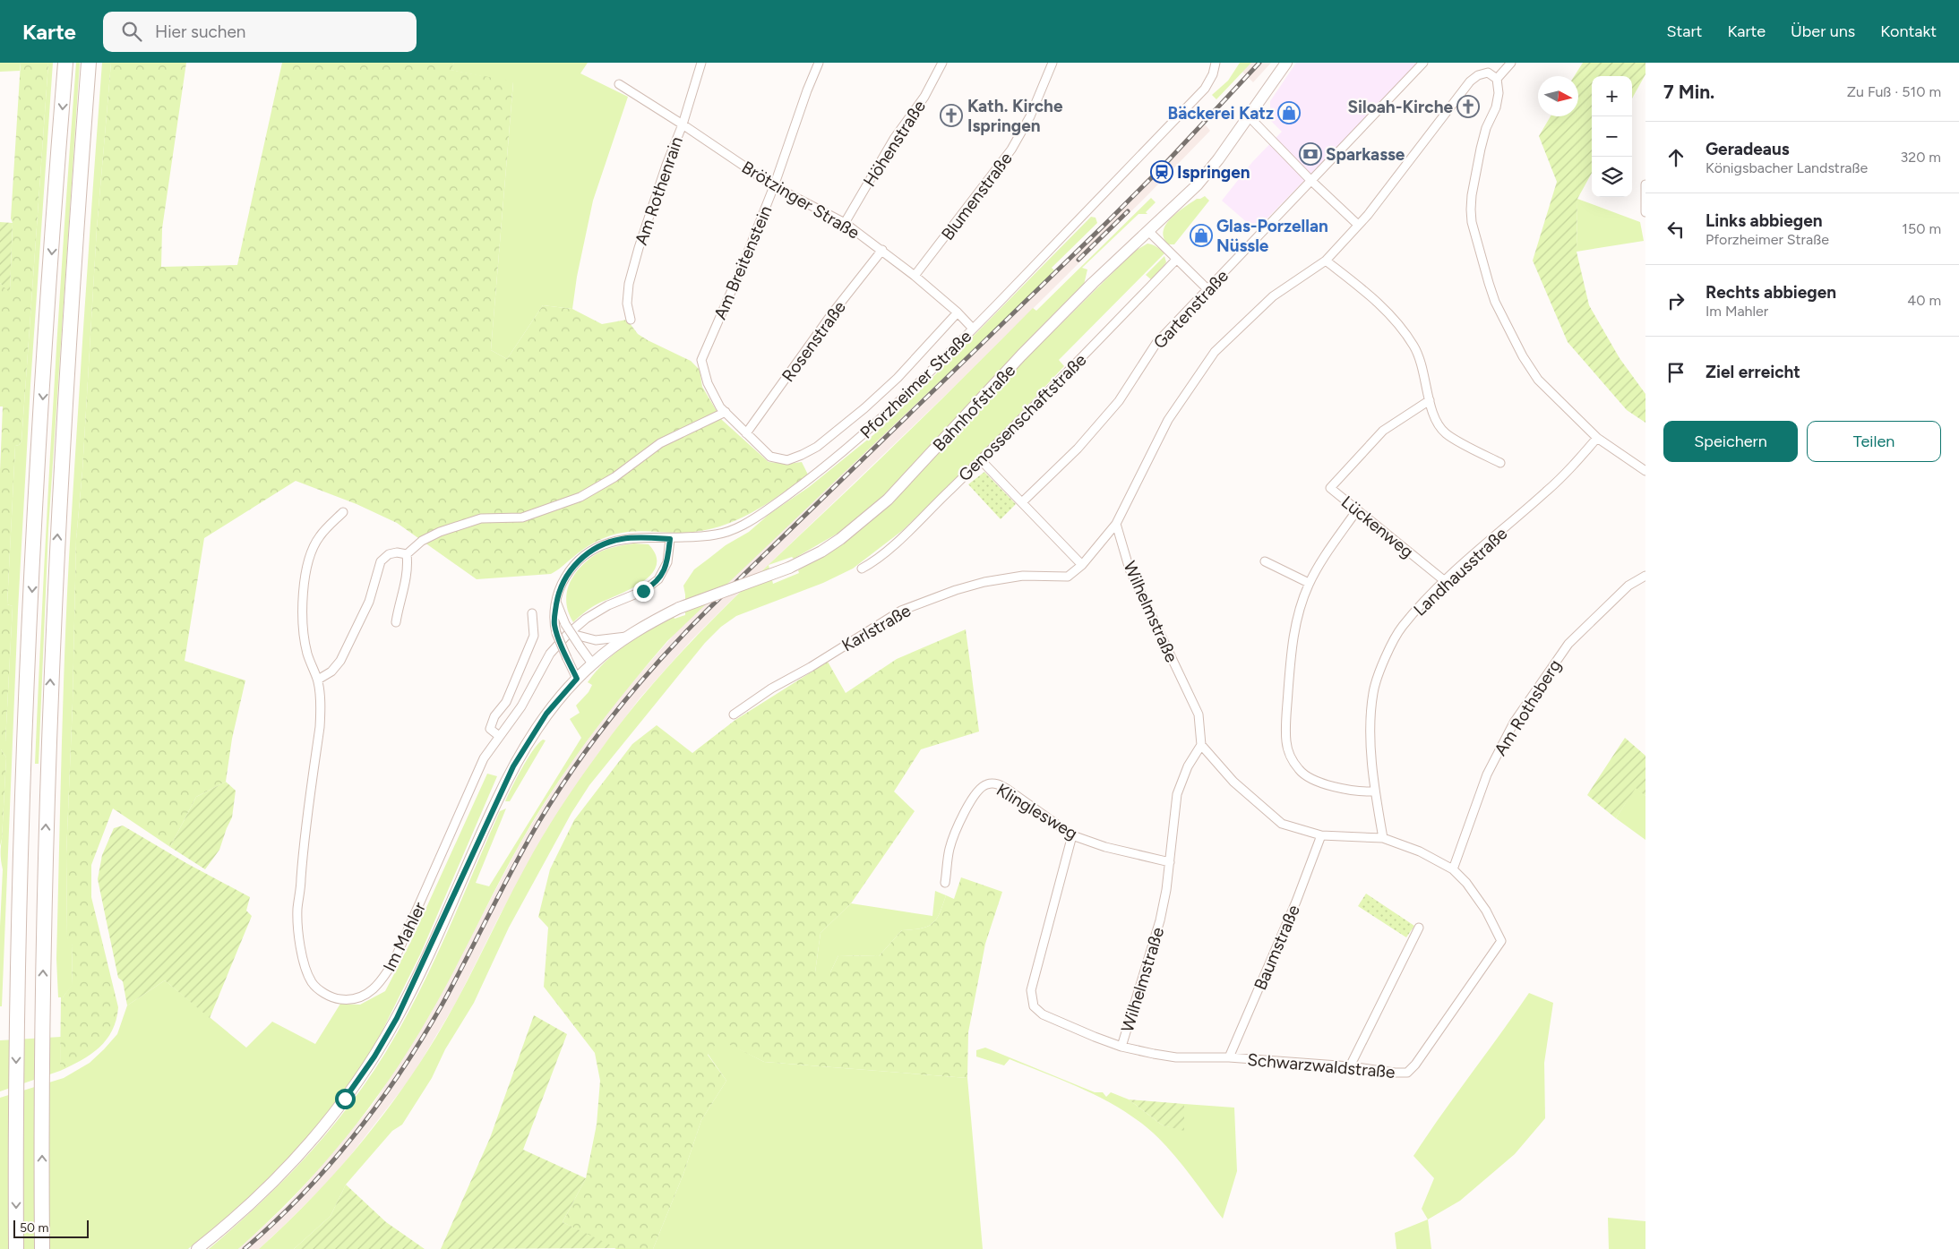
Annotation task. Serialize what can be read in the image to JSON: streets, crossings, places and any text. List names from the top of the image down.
{
  "streets": {
    "main road": ["Bahnhofstraße"],
    "street": [
      "Höhenstraße",
      "Am Rothenrain",
      "Blumenstraße",
      "Brötzinger Straße",
      "Am Breitenstein",
      "Gartenstraße",
      "Rosenstraße",
      "Pforzheimer Straße",
      "Genossenschaftstraße",
      "Lückenweg",
      "Landhausstraße",
      "Wilhelmstraße",
      "Karlstraße",
      "Am Rothsberg",
      "Klinglesweg",
      "Im Mahler",
      "Baumstraße",
      "Schwarzwaldstraße"
    ]
  },
  "crossings": [
    ["Höhenstraße", "Brötzinger Straße"],
    ["Am Rothenrain", "Brötzinger Straße"],
    ["Blumenstraße", "Brötzinger Straße"],
    ["Brötzinger Straße", "Am Breitenstein"],
    ["Brötzinger Straße", "Rosenstraße"],
    ["Brötzinger Straße", "Pforzheimer Straße"],
    ["Pforzheimer Straße", "Bahnhofstraße"],
    ["Pforzheimer Straße", "Im Mahler"],
    ["Lückenweg", "Landhausstraße"],
    ["Wilhelmstraße", "Karlstraße"],
    ["Wilhelmstraße", "Klinglesweg"],
    ["Wilhelmstraße", "Schwarzwaldstraße"],
    ["Am Rothsberg", "Schwarzwaldstraße"],
    ["Klinglesweg", "Schwarzwaldstraße"],
    ["Baumstraße", "Schwarzwaldstraße"]
  ],
  "places": {
    "church": ["Siloah-Kirche", "Kath. Kirche Ispringen"],
    "shop": ["Bäckerei Katz", "Glas-Porzellan Nüssle"],
    "bank": ["Sparkasse"],
    "station": ["Ispringen"]
  },
  "scale_bar": "50 m",
  "north": "right",
  "page": {
    "header": "Karte",
    "search": "Hier suchen",
    "nav": [
      "Start",
      "Karte",
      "Über uns",
      "Kontakt"
    ],
    "heading": ["7 Min.", "Zu Fuß · 510 m"],
    "map_buttons": ["+", "−"],
    "list": [
      ["Geradeaus", "Königsbacher Landstraße", "320 m"],
      ["Links abbiegen", "Pforzheimer Straße", "150 m"],
      ["Rechts abbiegen", "Im Mahler", "40 m"],
      "Ziel erreicht"
    ],
    "buttons": ["Speichern", "Teilen"],
    "scale": "50 m"
  }
}
